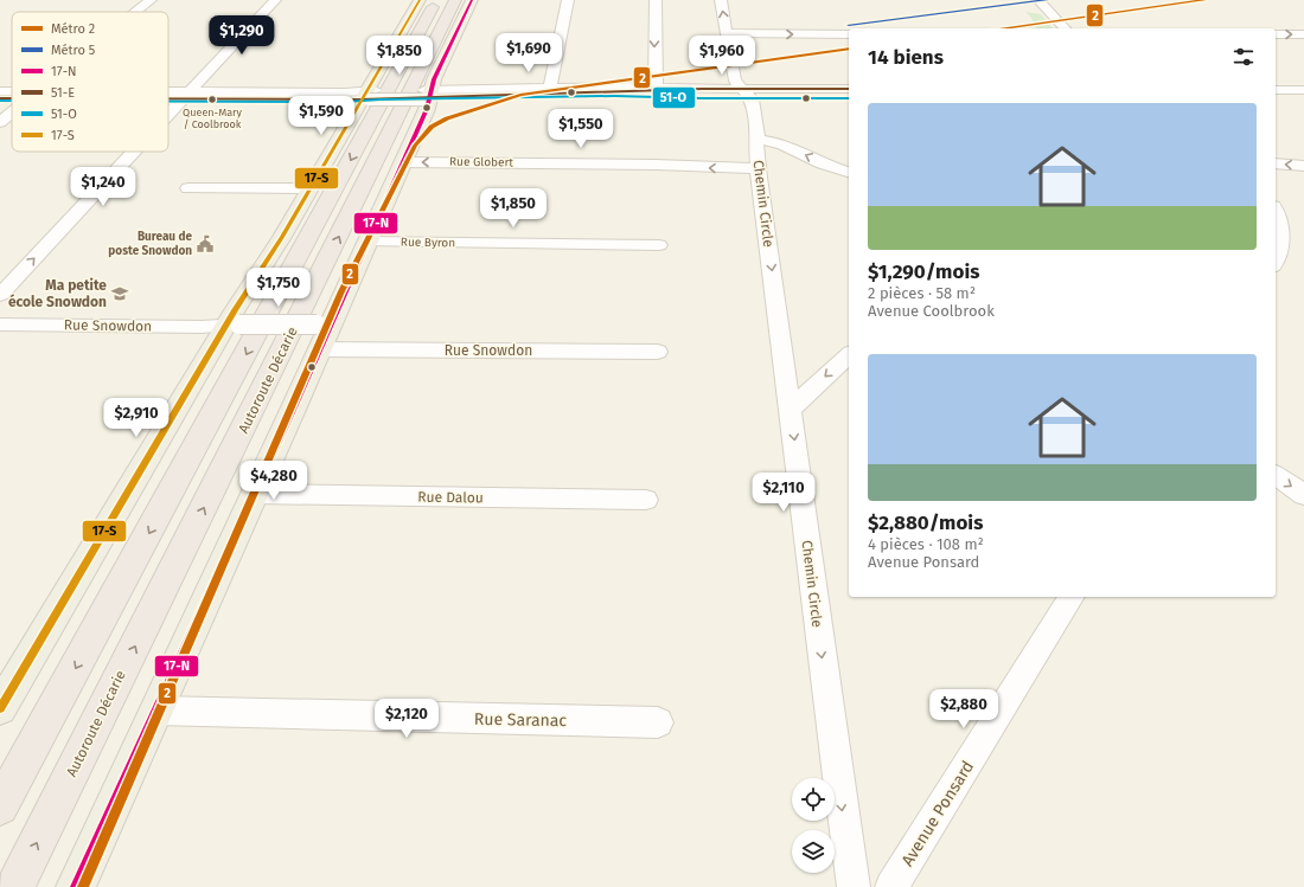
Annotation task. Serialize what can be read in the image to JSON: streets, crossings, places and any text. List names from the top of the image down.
{
  "streets": {
    "highway": ["Autoroute Décarie"],
    "street": [
      "Rue Globert",
      "Chemin Circle",
      "Rue Byron",
      "Rue Snowdon",
      "Rue Dalou",
      "Rue Saranac",
      "Avenue Ponsard"
    ]
  },
  "crossings": [
    ["Rue Globert", "Chemin Circle"]
  ],
  "places": {
    "other": ["Queen-Mary / Coolbrook"],
    "public building": ["Bureau de poste Snowdon"],
    "school or university": ["Ma petite école Snowdon"]
  },
  "lines": [
    "metro line 2",
    "metro line 5",
    "transit line 17-N",
    "transit line 17-S",
    "transit line 51-E",
    "transit line 51-O"
  ],
  "legend": [
    "Métro 2",
    "Métro 5",
    "17-N",
    "51-E",
    "51-O",
    "17-S"
  ],
  "page": {
    "price": [
      "$1,290",
      "$1,690",
      "$1,850",
      "$1,960",
      "$1,590",
      "$1,550",
      "$1,240",
      "$1,850",
      "$1,750",
      "$2,910",
      "$4,280",
      "$2,110",
      "$2,880",
      "$2,120"
    ],
    "heading": "14 biens",
    "list": [
      {
        "name": "$1,290/mois",
        "note": "2 pièces · 58 m² · Avenue Coolbrook"
      },
      {
        "name": "$2,880/mois",
        "note": "4 pièces · 108 m² · Avenue Ponsard"
      }
    ]
  }
}
